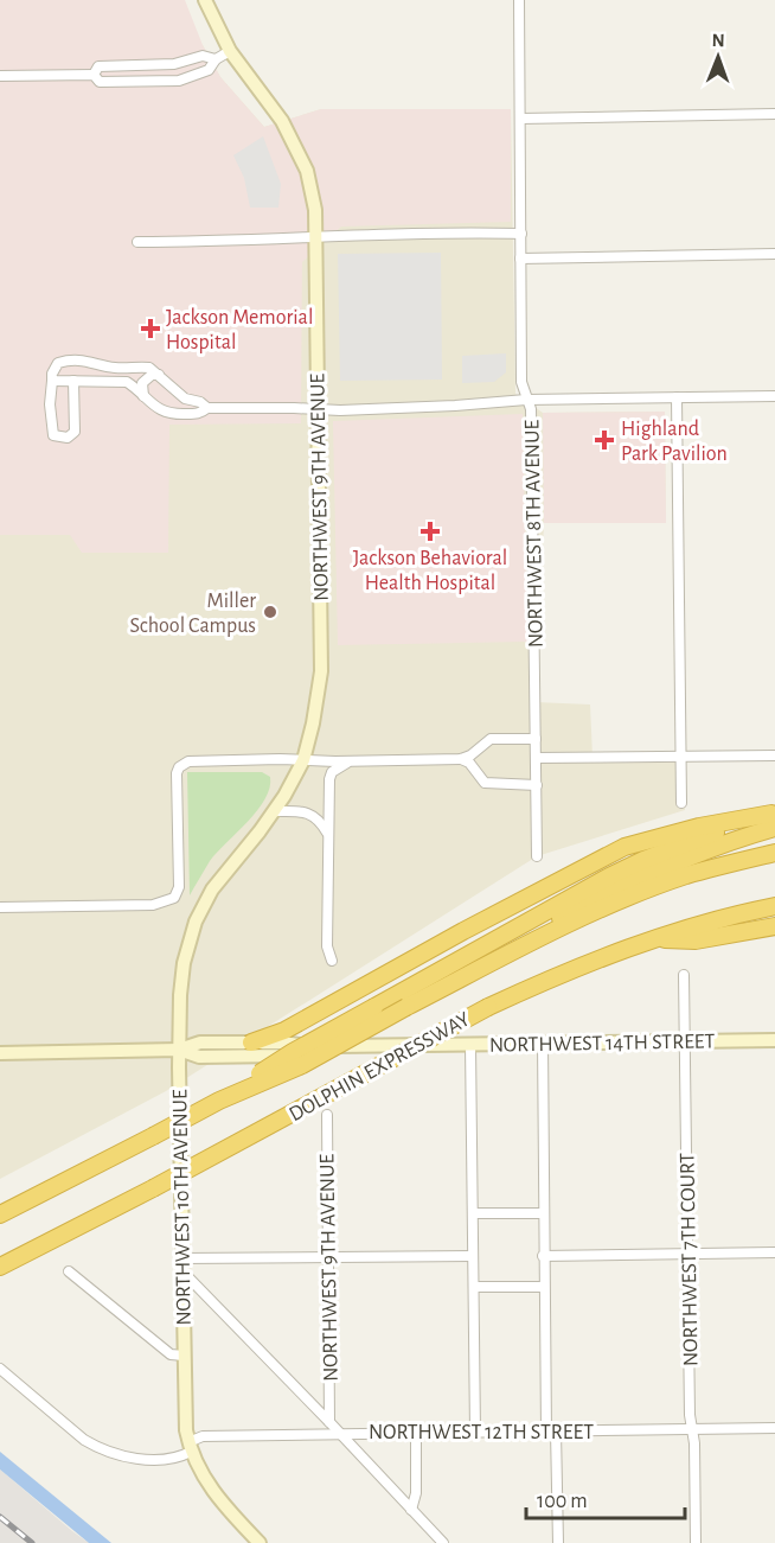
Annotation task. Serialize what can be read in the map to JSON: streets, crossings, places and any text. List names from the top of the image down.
{
  "streets": {
    "highway": ["DOLPHIN EXPRESSWAY"],
    "street": [
      "NORTHWEST 9TH AVENUE",
      "NORTHWEST 8TH AVENUE",
      "NORTHWEST 14TH STREET",
      "NORTHWEST 10TH AVENUE",
      "NORTHWEST 7TH COURT",
      "NORTHWEST 12TH STREET"
    ]
  },
  "crossings": [
    ["NORTHWEST 9TH AVENUE", "NORTHWEST 10TH AVENUE"],
    ["NORTHWEST 14TH STREET", "NORTHWEST 10TH AVENUE"],
    ["NORTHWEST 14TH STREET", "NORTHWEST 7TH COURT"],
    ["NORTHWEST 10TH AVENUE", "NORTHWEST 12TH STREET"],
    ["NORTHWEST 7TH COURT", "NORTHWEST 12TH STREET"]
  ],
  "places": {
    "health": ["Jackson Memorial Hospital", "Highland Park Pavilion", "Jackson Behavioral Health Hospital"],
    "other": ["Miller School Campus"]
  },
  "scale_bar": "100 m",
  "north": "top"
}
